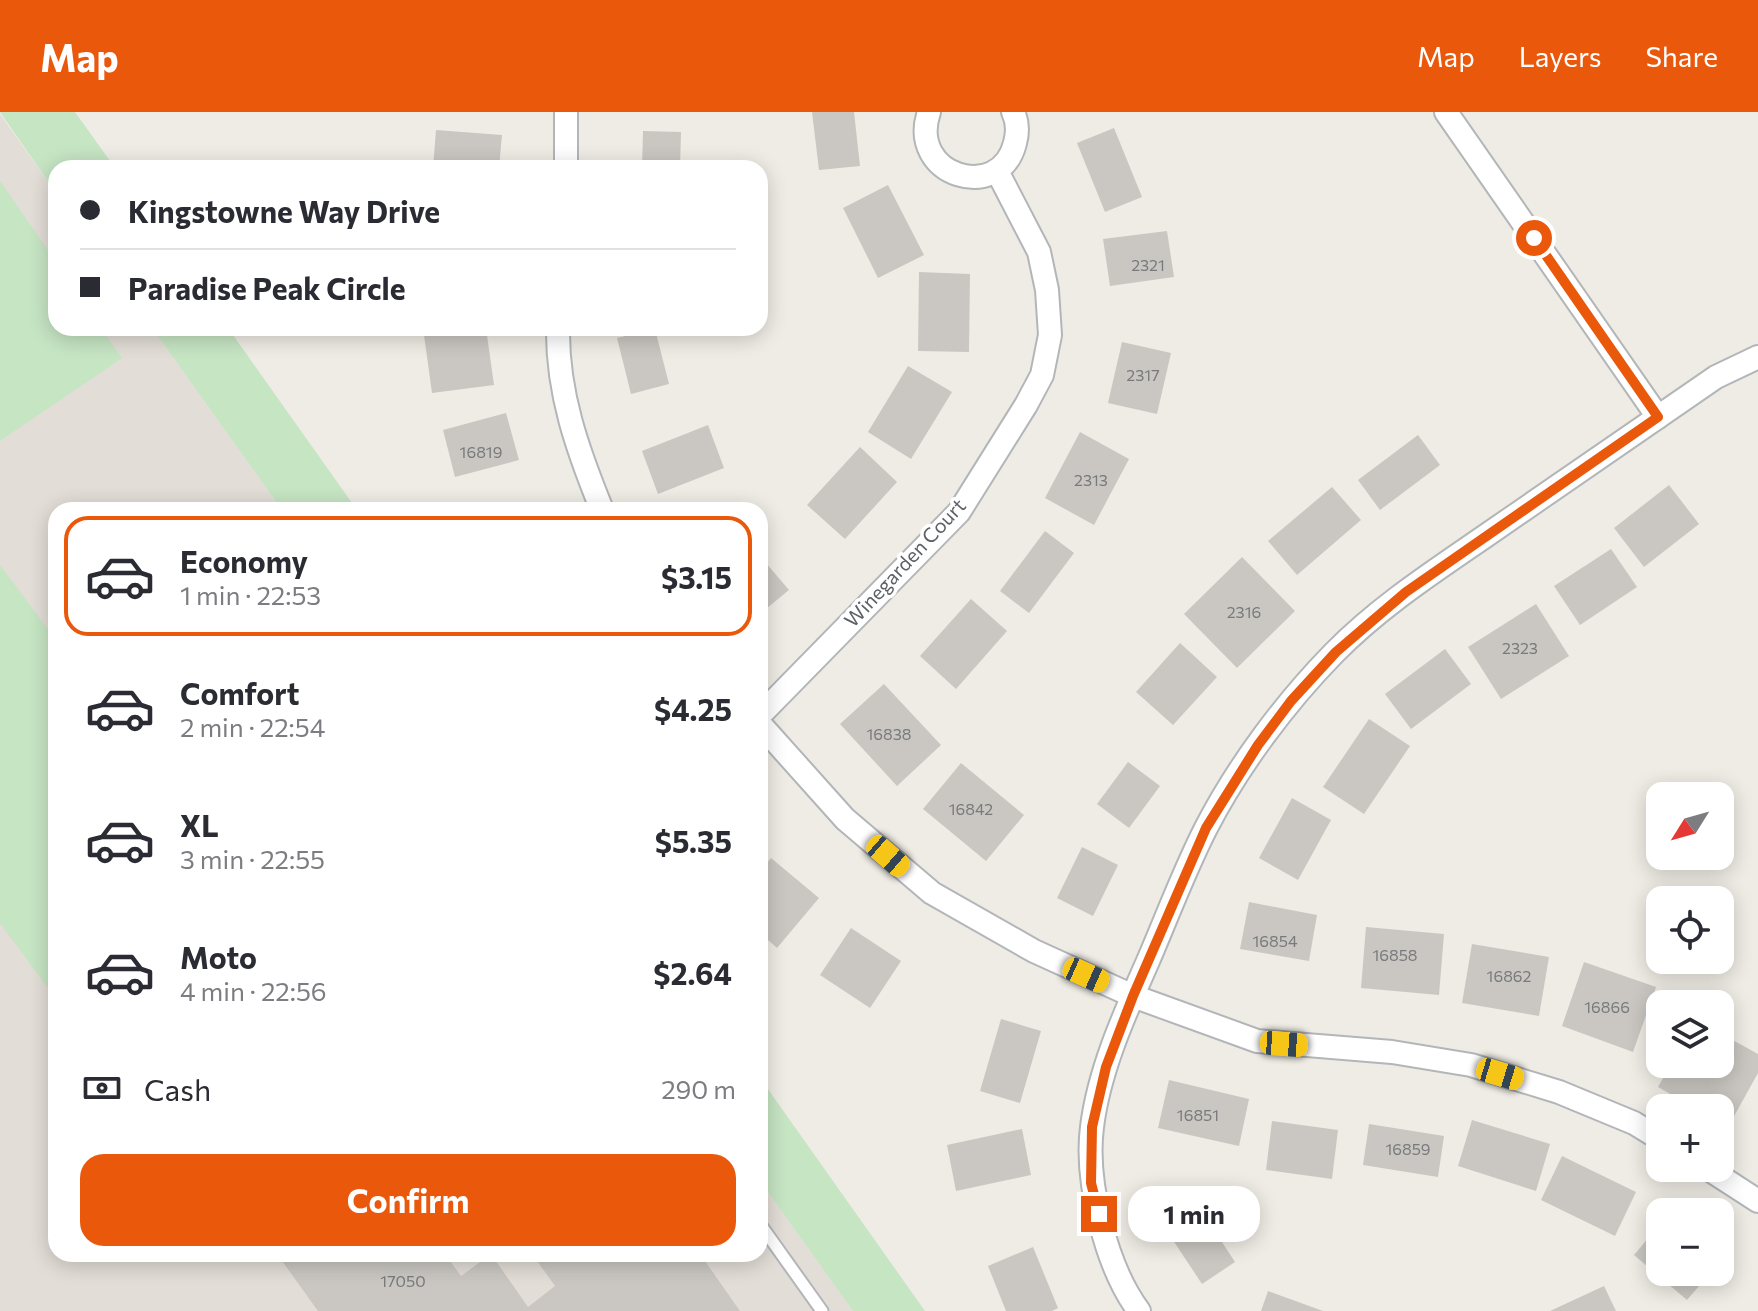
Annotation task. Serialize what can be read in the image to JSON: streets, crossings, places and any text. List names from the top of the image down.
{
  "streets": {
    "street": ["Winegarden Court"]
  },
  "house_numbers": [
    "2321",
    "2317",
    "16819",
    "2313",
    "2316",
    "2323",
    "16838",
    "16842",
    "16854",
    "16858",
    "16862",
    "16866",
    "16851",
    "16859",
    "17050"
  ],
  "north": "bottom left",
  "page": {
    "header": "Map",
    "nav": ["Map", "Layers", "Share"],
    "banner": ["Kingstowne Way Drive", "Paradise Peak Circle"],
    "list": [
      {
        "name": "Economy",
        "note": "1 min · 22:53",
        "value": "$3.15"
      },
      {
        "name": "Comfort",
        "note": "2 min · 22:54",
        "value": "$4.25"
      },
      {
        "name": "XL",
        "note": "3 min · 22:55",
        "value": "$5.35"
      },
      {
        "name": "Moto",
        "note": "4 min · 22:56",
        "value": "$2.64"
      }
    ],
    "map_buttons": ["+", "−"],
    "pay": ["Cash", "290 m"],
    "buttons": "Confirm",
    "bubble": "1 min"
  }
}
